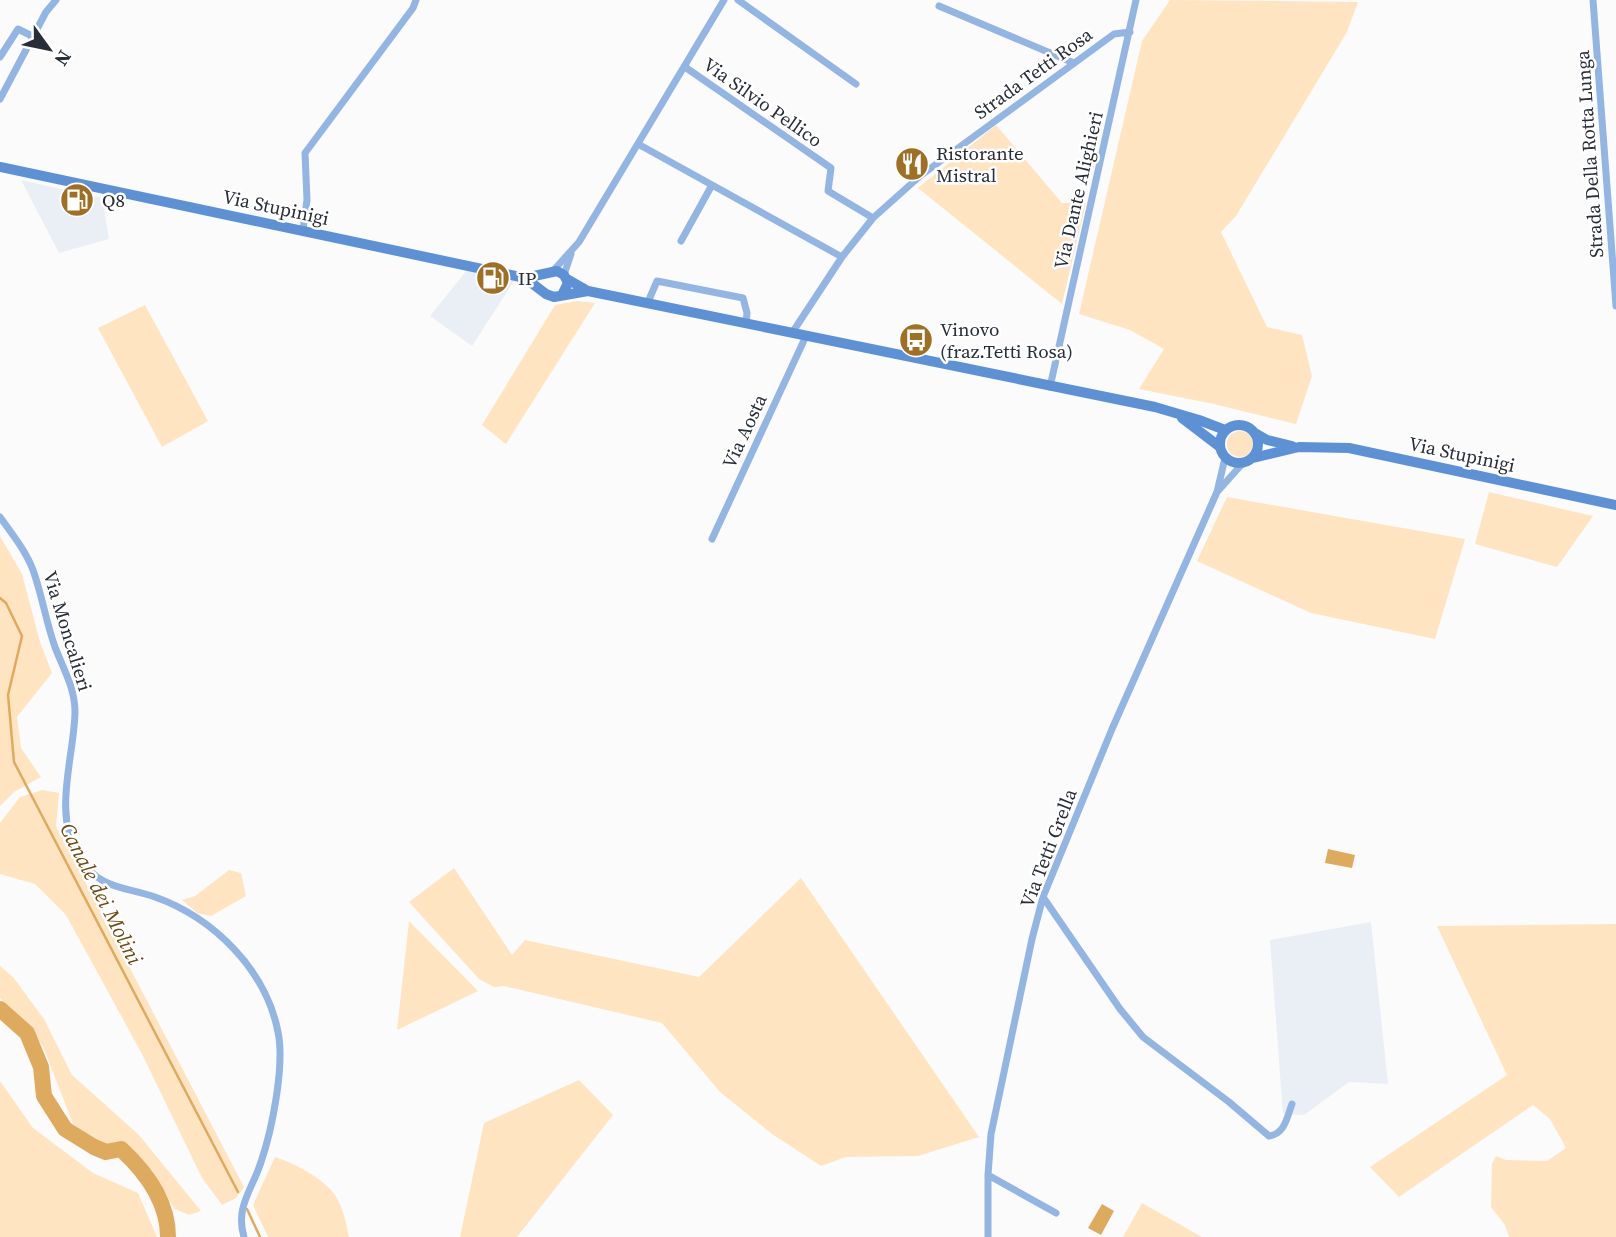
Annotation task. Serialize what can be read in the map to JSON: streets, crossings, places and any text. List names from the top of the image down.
{
  "streets": {
    "street": [
      "Strada Tetti Rosa",
      "Via Silvio Pellico",
      "Strada Della Rotta Lunga",
      "Via Dante Alighieri",
      "Via Stupinigi",
      "Via Aosta",
      "Via Moncalieri",
      "Via Tetti Grella"
    ]
  },
  "crossings": [
    ["Strada Tetti Rosa", "Via Silvio Pellico"],
    ["Strada Tetti Rosa", "Via Dante Alighieri"],
    ["Strada Tetti Rosa", "Via Stupinigi"],
    ["Via Dante Alighieri", "Via Stupinigi"],
    ["Via Stupinigi", "Via Aosta"],
    ["Via Stupinigi", "Via Tetti Grella"]
  ],
  "water": ["Canale dei Molini"],
  "places": {
    "restaurant": ["Ristorante Mistral"],
    "fuel station": ["Q8", "IP"],
    "bus stop": ["Vinovo (fraz.Tetti Rosa)"]
  },
  "north": "bottom right"
}
